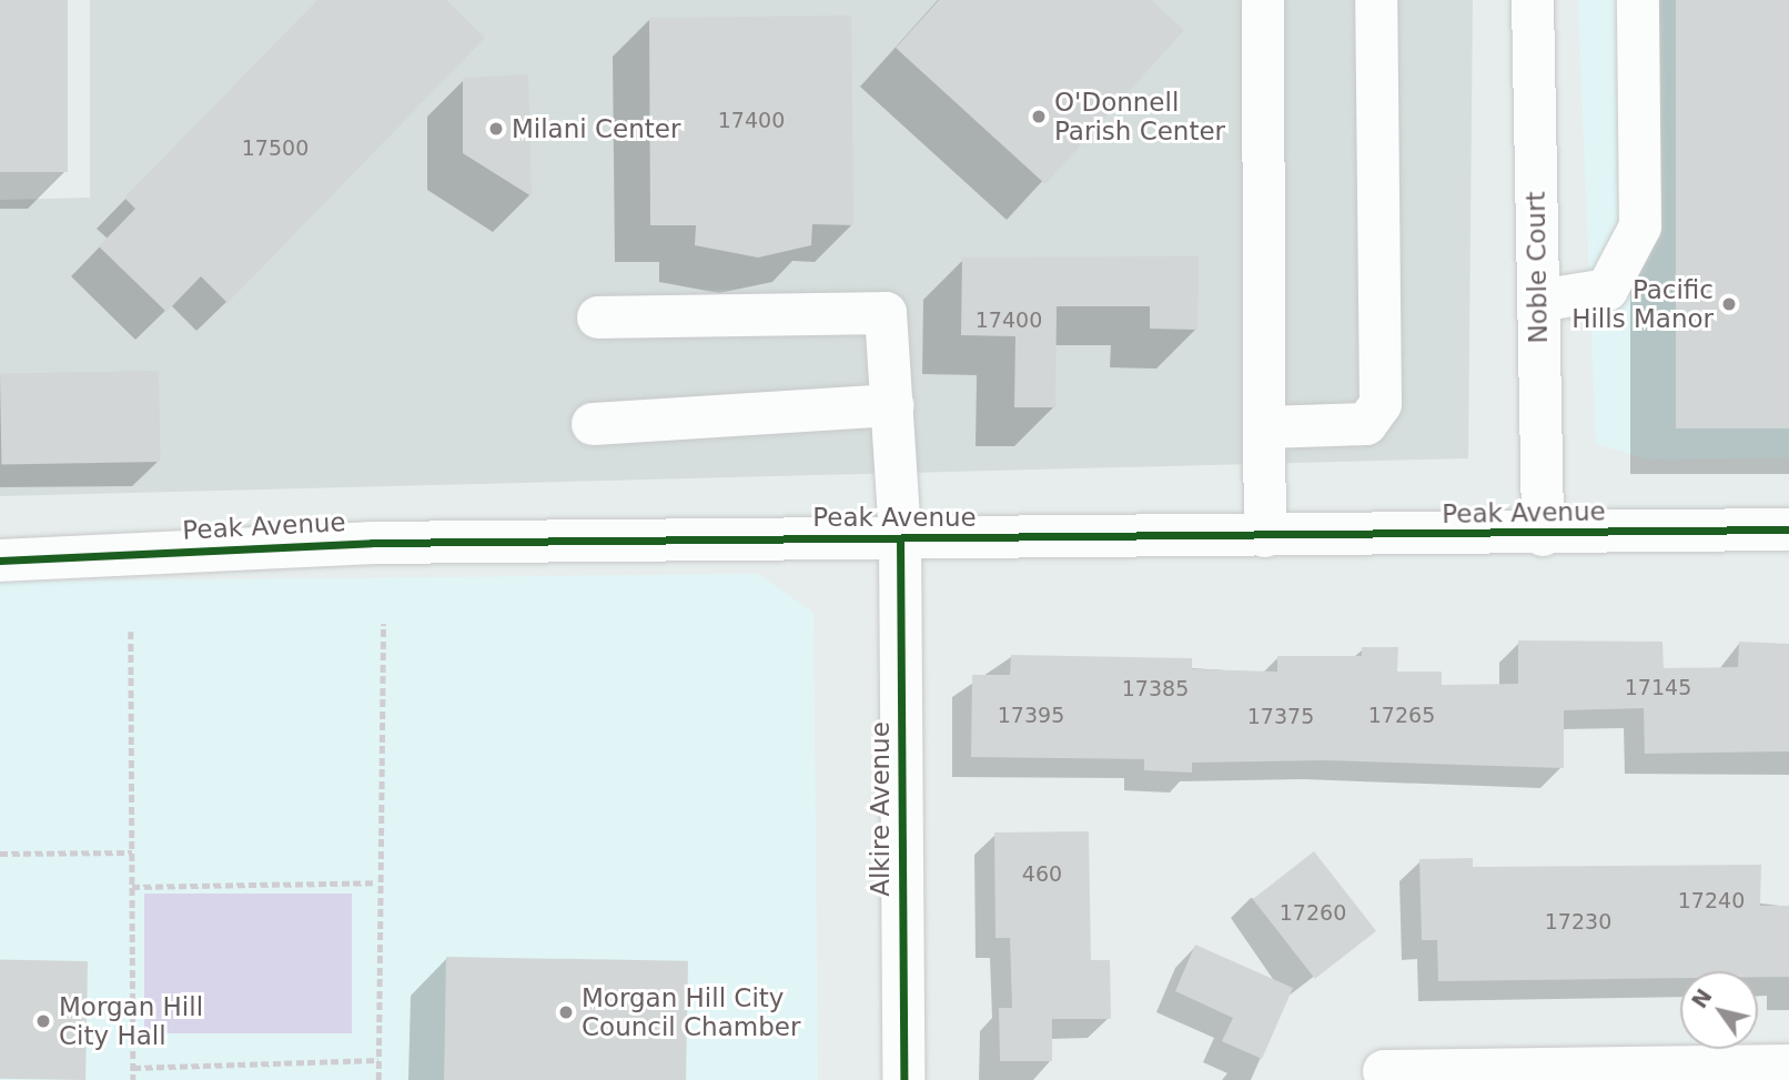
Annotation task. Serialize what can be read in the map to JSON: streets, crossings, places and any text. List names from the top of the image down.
{
  "streets": {
    "street": ["Noble Court", "Peak Avenue", "Alkire Avenue"]
  },
  "crossings": [
    ["Noble Court", "Peak Avenue"],
    ["Peak Avenue", "Alkire Avenue"]
  ],
  "places": [
    "O'Donnell Parish Center",
    "Milani Center",
    "Pacific Hills Manor",
    "Morgan Hill City Council Chamber",
    "Morgan Hill City Hall"
  ],
  "house_numbers": [
    "17400",
    "17500",
    "17400",
    "17145",
    "17385",
    "17395",
    "17265",
    "17375",
    "460",
    "17240",
    "17260",
    "17230"
  ],
  "north": "top left"
}
